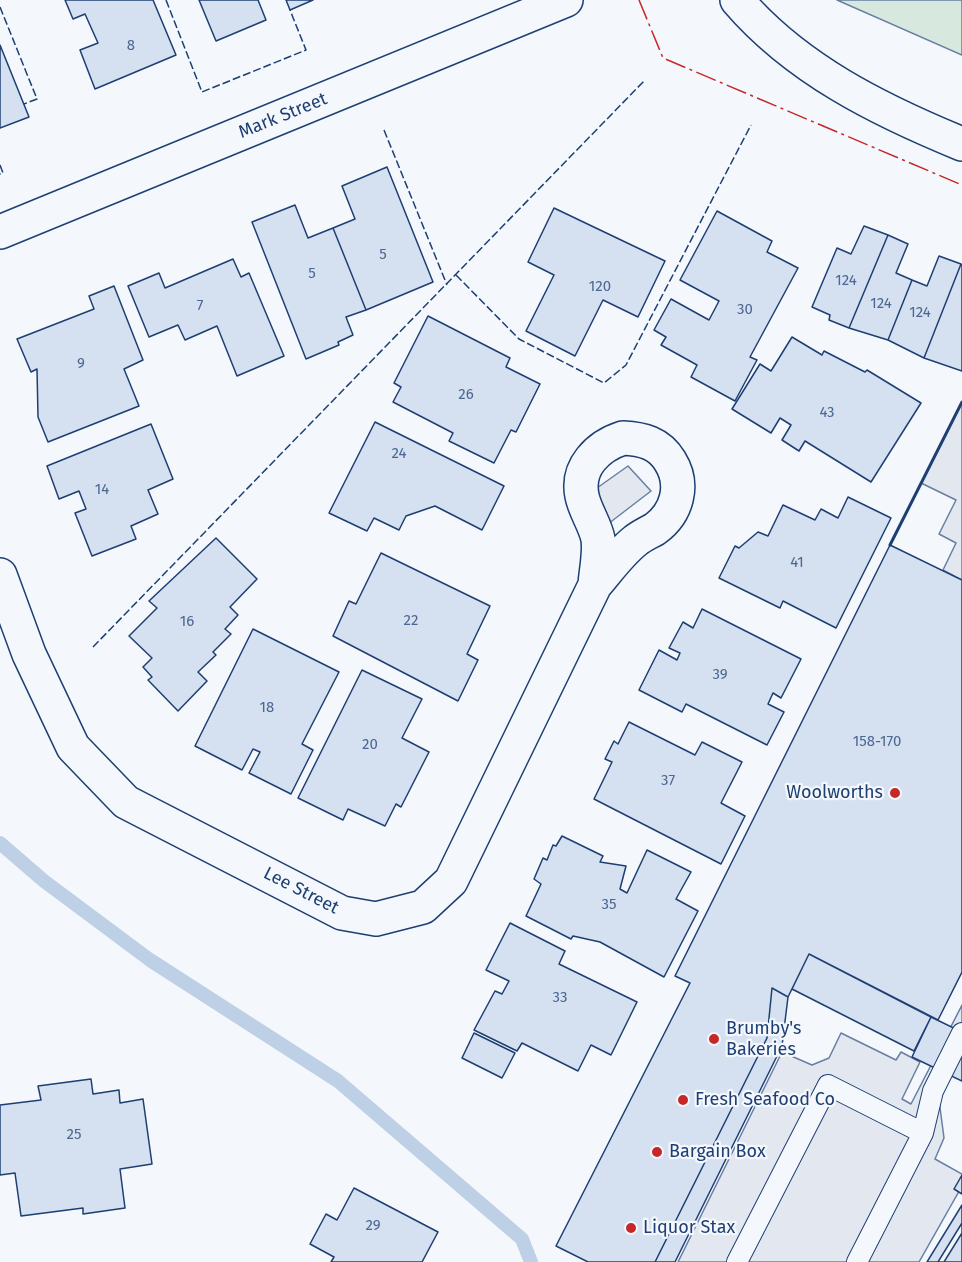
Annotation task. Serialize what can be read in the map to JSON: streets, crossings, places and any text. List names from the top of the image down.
{
  "streets": {
    "street": ["Mark Street", "Lee Street"]
  },
  "places": [
    "Woolworths",
    "Brumby's Bakeries",
    "Fresh Seafood Co",
    "Bargain Box",
    "Liquor Stax"
  ],
  "house_numbers": [
    "8",
    "5",
    "5",
    "124",
    "120",
    "124",
    "7",
    "30",
    "124",
    "9",
    "26",
    "43",
    "24",
    "14",
    "41",
    "22",
    "16",
    "39",
    "18",
    "158-170",
    "20",
    "37",
    "35",
    "33",
    "25",
    "29"
  ]
}
